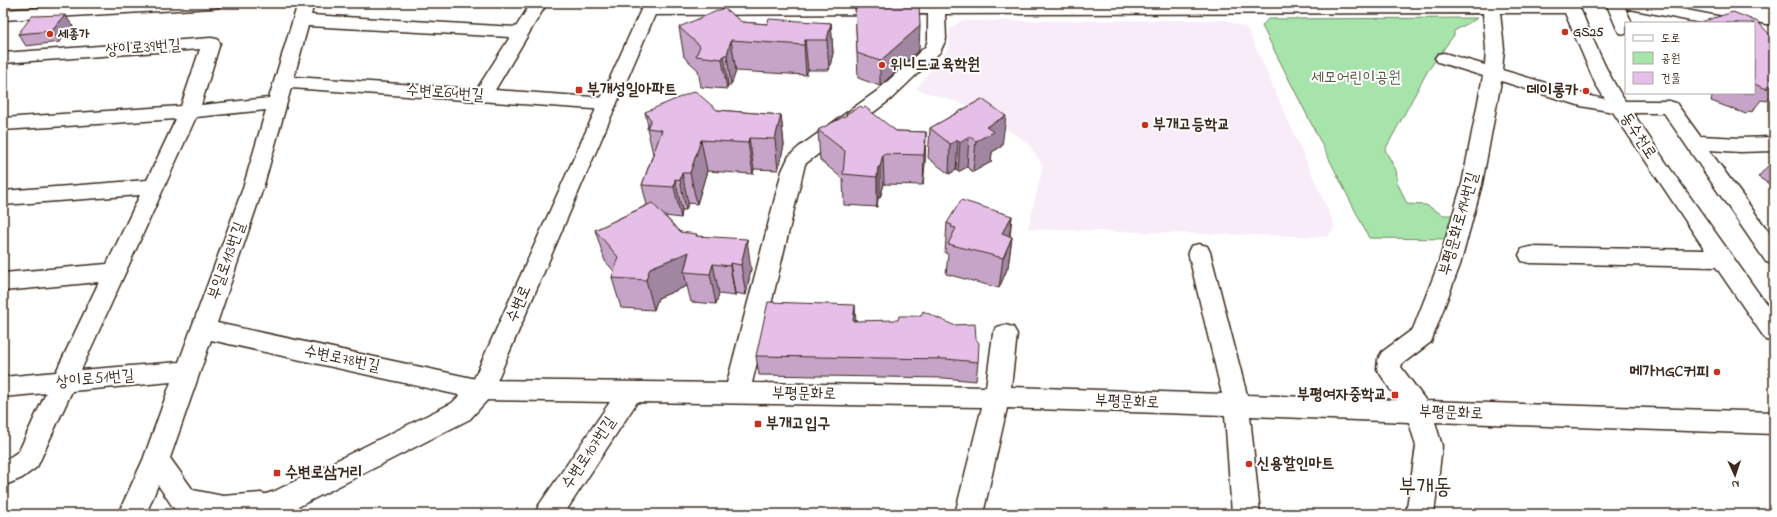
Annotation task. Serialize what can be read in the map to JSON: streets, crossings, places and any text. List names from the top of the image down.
{
  "streets": {
    "street": [
      "상이로39번길",
      "수변로64번길",
      "동수천로",
      "부평문화로194번길",
      "부일로113번길",
      "수변로",
      "수변로78번길",
      "상이로51번길",
      "부평문화로",
      "수변로107번길"
    ]
  },
  "crossings": [
    ["상이로39번길", "상이로51번길"],
    ["수변로64번길", "부일로113번길"],
    ["수변로64번길", "수변로"],
    ["부평문화로194번길", "부평문화로"],
    ["부일로113번길", "수변로78번길"],
    ["부일로113번길", "상이로51번길"],
    ["수변로", "수변로78번길"],
    ["수변로", "부평문화로"],
    ["수변로78번길", "부평문화로"],
    ["부평문화로", "수변로107번길"]
  ],
  "districts": ["부개동"],
  "parks": ["세모어린이공원"],
  "places": {
    "other": [
      "GS25",
      "세종가",
      "위니드교육학원",
      "데이롱카",
      "부개고등학교",
      "메가MGC커피",
      "신용할인마트"
    ],
    "transit": [
      "부개성일아파트",
      "부평여자중학교",
      "부개고입구",
      "수변로삼거리"
    ]
  },
  "legend": ["도로", "공원", "건물"],
  "north": "bottom"
}
